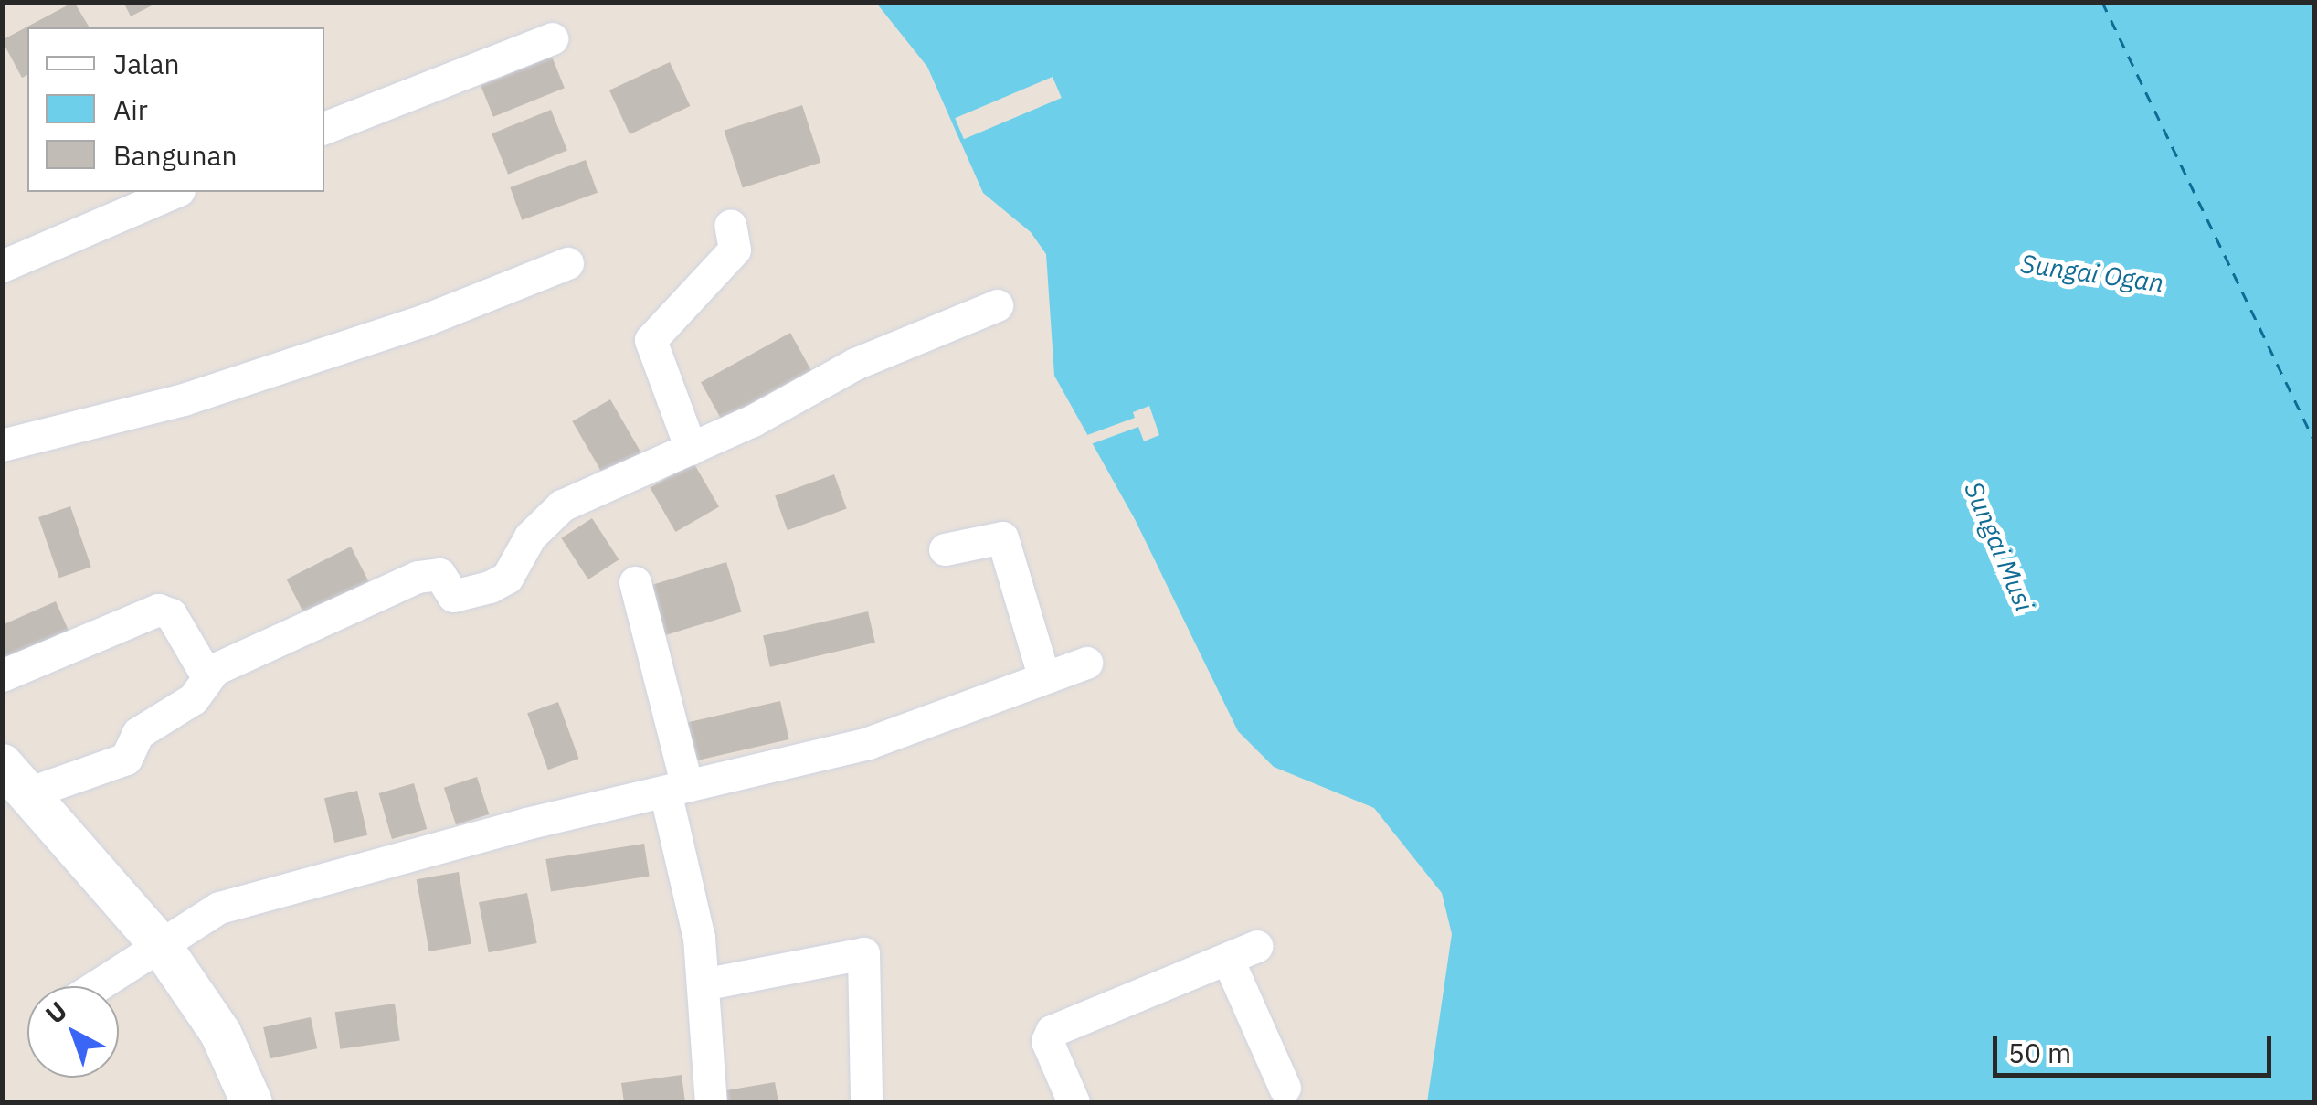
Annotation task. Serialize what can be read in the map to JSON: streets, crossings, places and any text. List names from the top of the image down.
{
  "water": ["Sungai Ogan", "Sungai Musi"],
  "legend": ["Jalan", "Air", "Bangunan"],
  "scale_bar": "50 m",
  "north": "top left"
}
